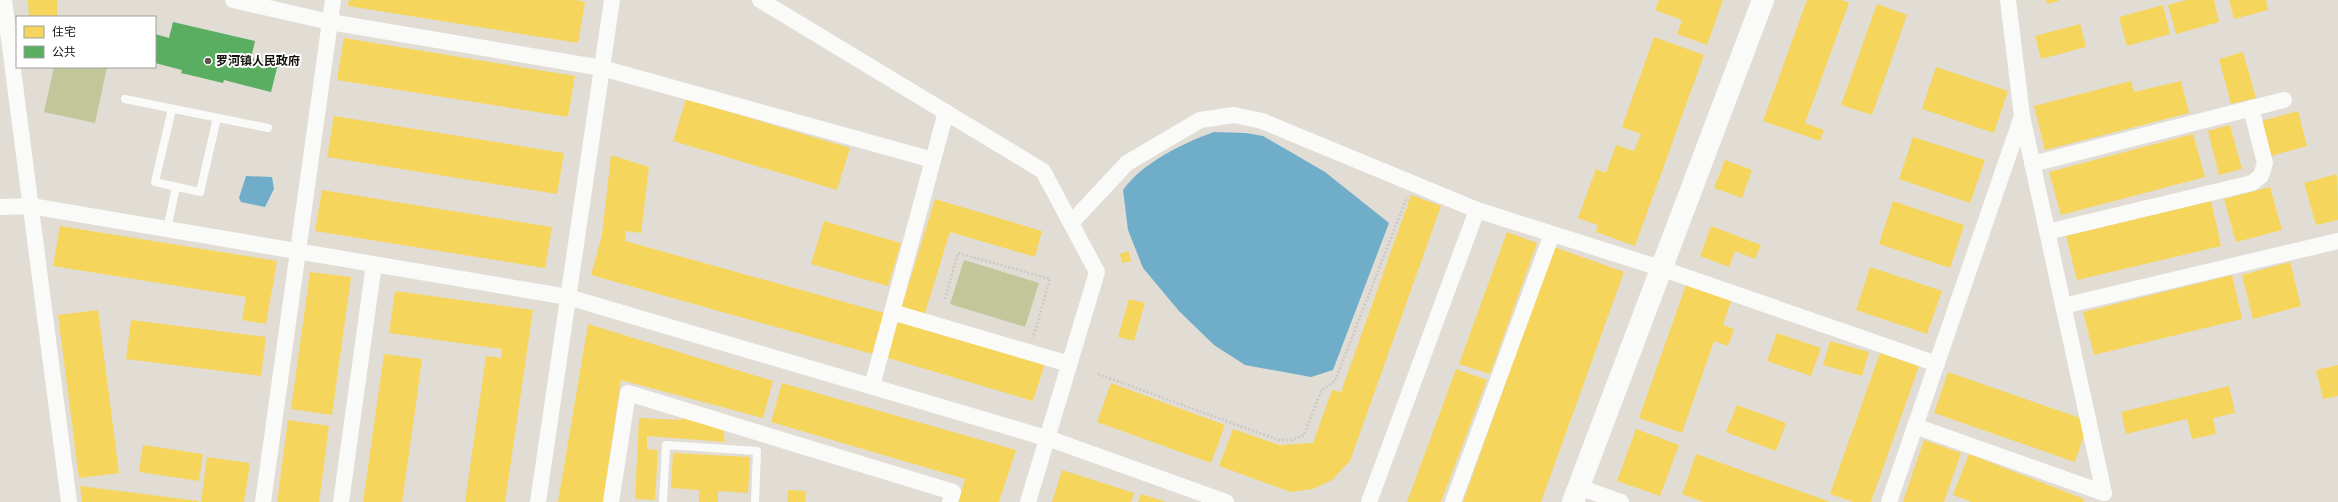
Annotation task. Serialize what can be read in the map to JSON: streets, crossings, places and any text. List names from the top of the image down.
{
  "places": ["罗河镇人民政府"],
  "legend": ["住宅", "公共"]
}
